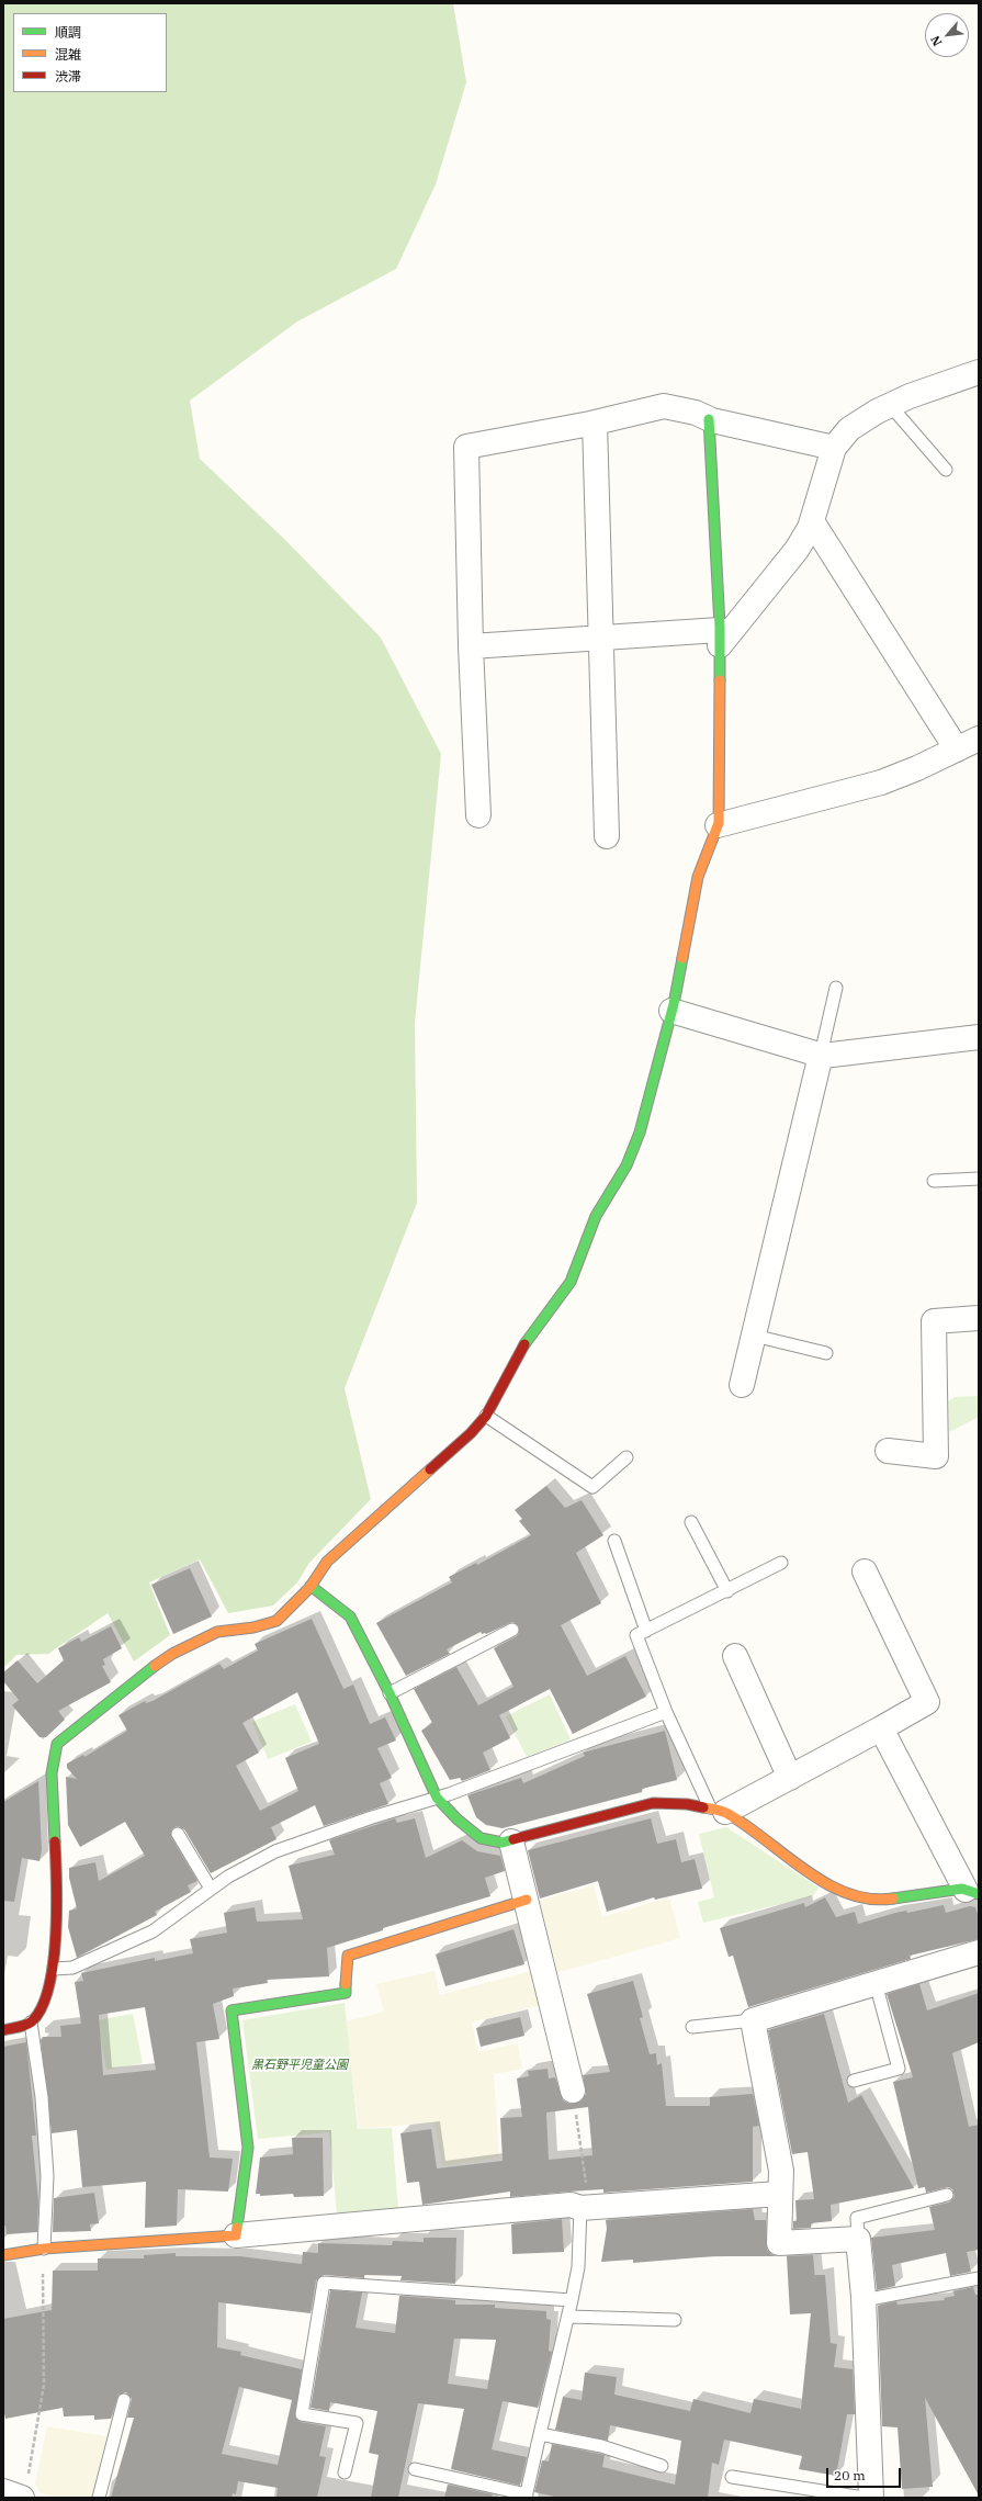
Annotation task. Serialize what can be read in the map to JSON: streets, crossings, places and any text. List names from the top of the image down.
{
  "parks": ["黒石野平児童公園"],
  "legend": ["順調", "混雑", "渋滞"],
  "scale_bar": "20 m",
  "north": "bottom left"
}
